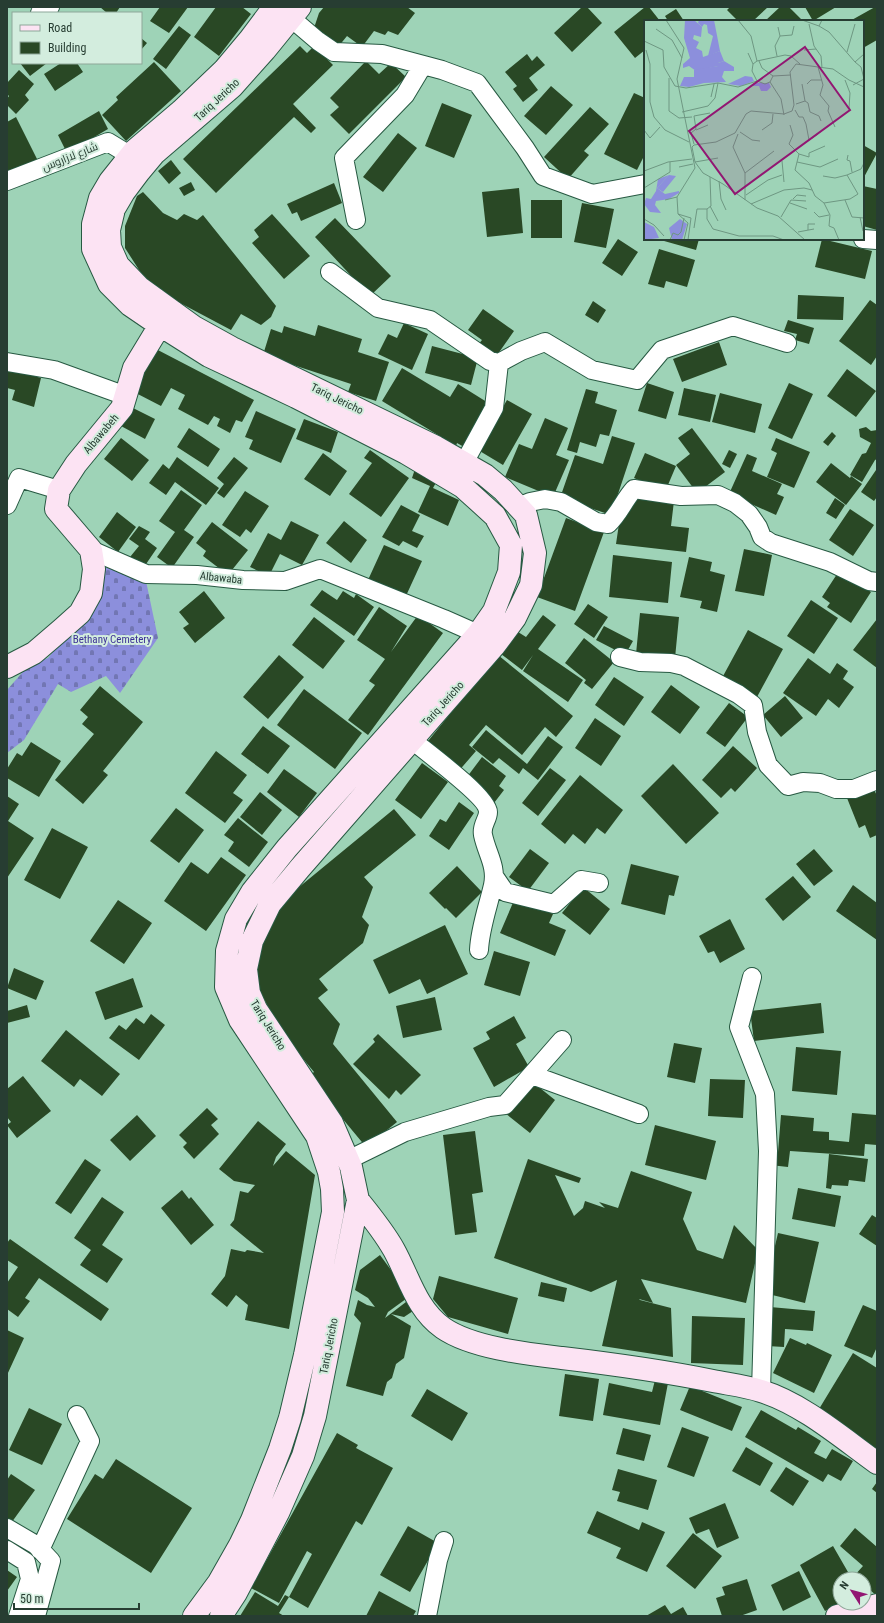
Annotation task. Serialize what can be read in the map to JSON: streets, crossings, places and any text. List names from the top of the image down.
{
  "streets": {
    "main road": ["Tariq Jericho", "Albawabeh"],
    "street": ["شارع لازاروس", "Albawaba"]
  },
  "crossings": [
    ["Tariq Jericho", "شارع لازاروس"],
    ["Tariq Jericho", "Albawabeh"],
    ["Tariq Jericho", "Albawaba"],
    ["Albawabeh", "Albawaba"]
  ],
  "parks": ["Bethany Cemetery"],
  "legend": ["Road", "Building"],
  "scale_bar": "50 m",
  "north": "top left"
}
